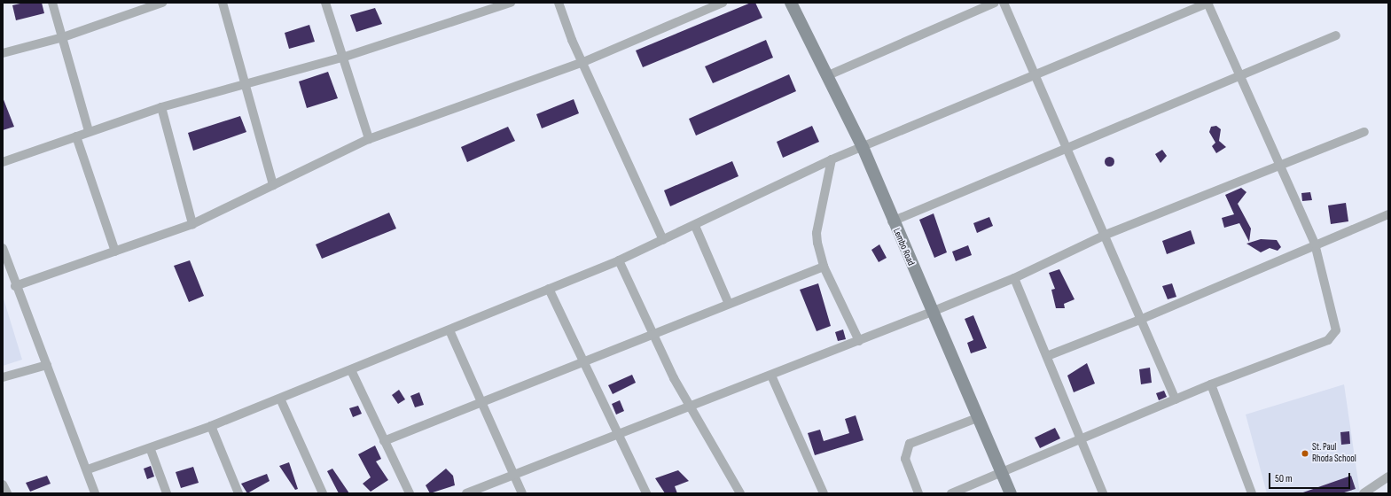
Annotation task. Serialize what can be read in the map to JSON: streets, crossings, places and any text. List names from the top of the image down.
{
  "streets": {
    "street": ["Lembo Road"]
  },
  "places": ["St. Paul Rhoda School"],
  "scale_bar": "50 m"
}
